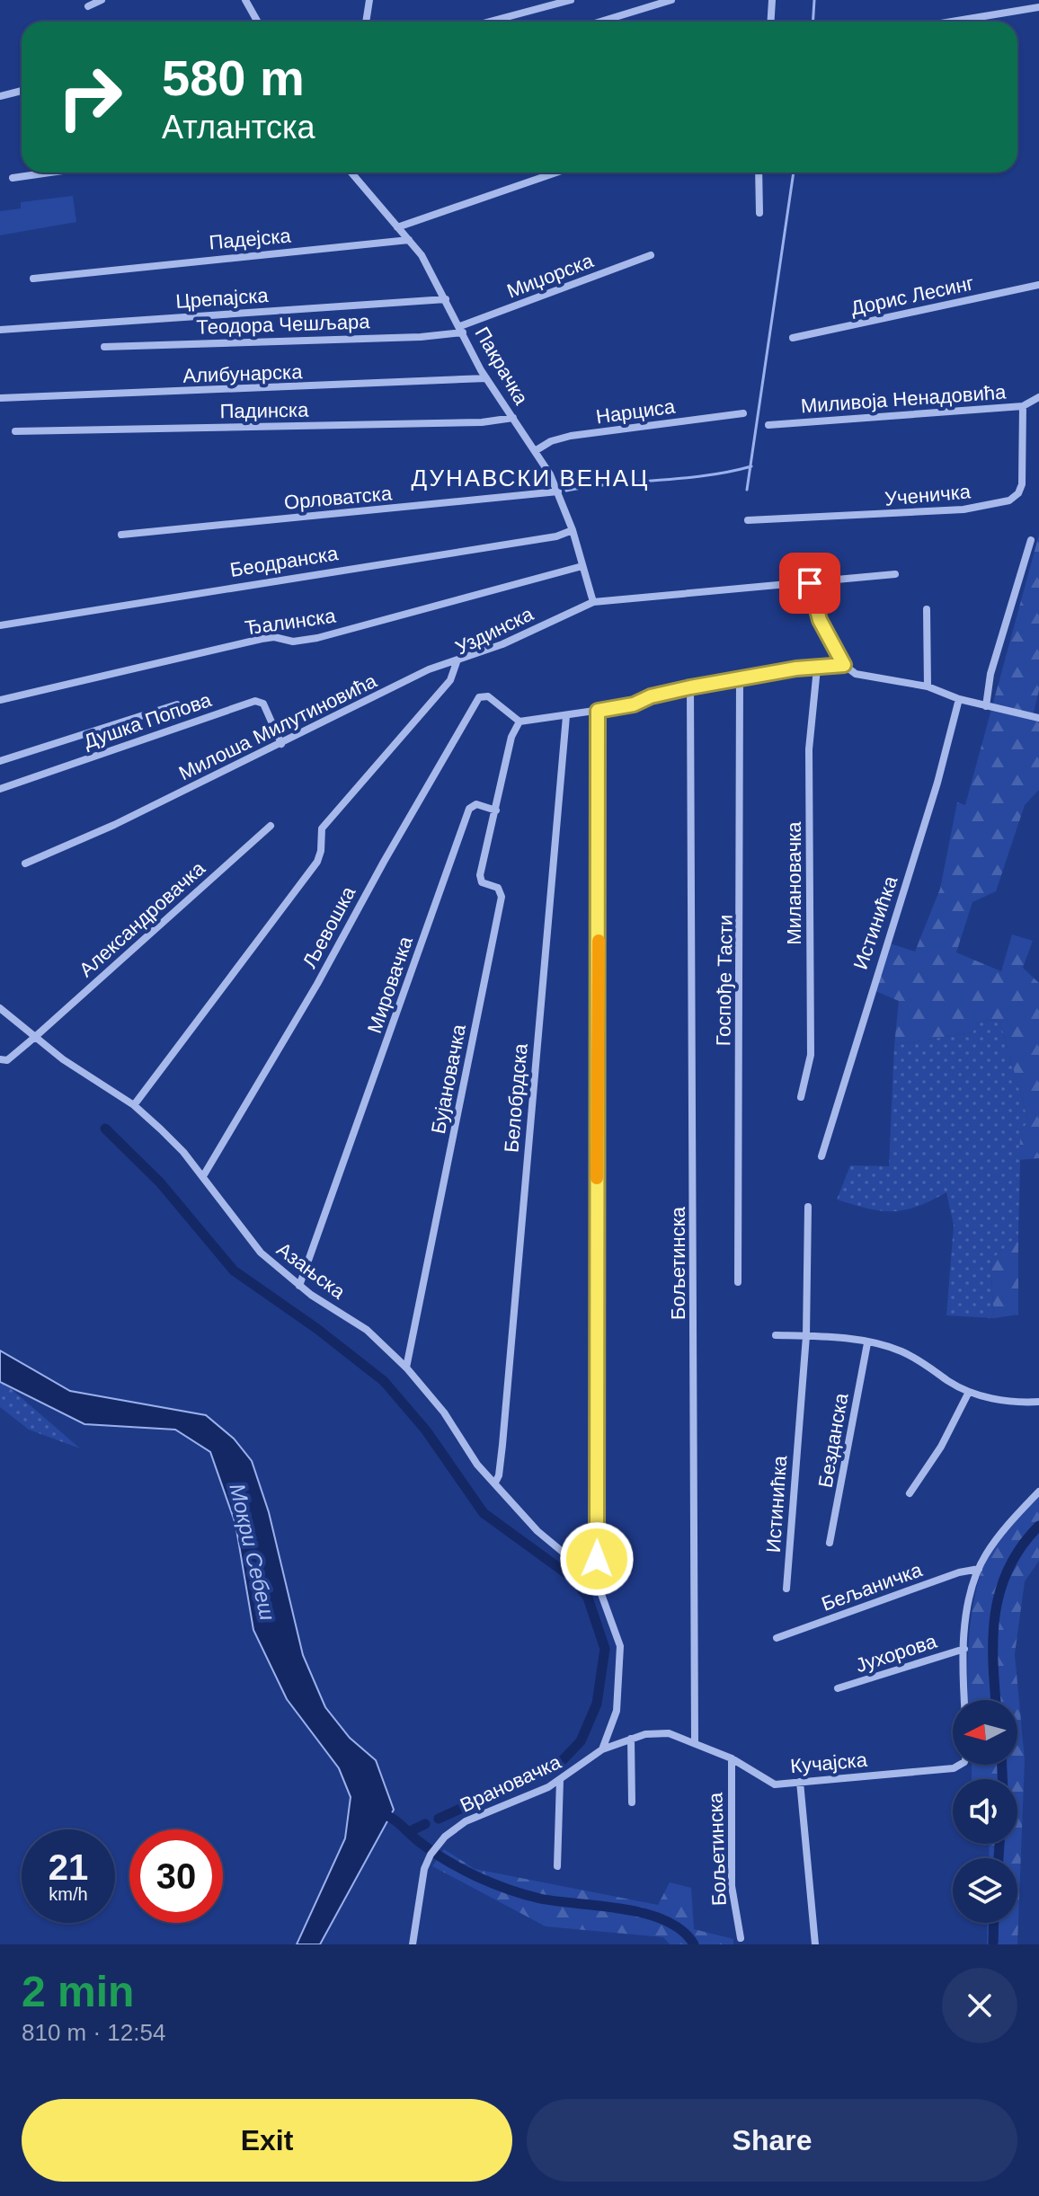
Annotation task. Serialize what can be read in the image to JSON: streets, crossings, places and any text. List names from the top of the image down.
{
  "streets": {
    "street": [
      "Падејска",
      "Миџорска",
      "Дорис Лесинг",
      "Црепајска",
      "Теодора Чешљара",
      "Пакрачка",
      "Алибунарска",
      "Миливоја Ненадовића",
      "Падинска",
      "Нарциса",
      "Ученичка",
      "Орловатска",
      "Беодранска",
      "Ђалинска",
      "Уздинска",
      "Душка Попова",
      "Милоша Милутиновића",
      "Милановачка",
      "Александровачка",
      "Истинићка",
      "Љевошка",
      "Госпође Тасти",
      "Мировачка",
      "Бујановачка",
      "Белобрдска",
      "Бољетинска",
      "Азањска",
      "Безданска",
      "Бељаничка",
      "Јухорова",
      "Кучајска",
      "Врановачка"
    ]
  },
  "crossings": [
    ["Падејска", "Пакрачка"],
    ["Миџорска", "Теодора Чешљара"],
    ["Миџорска", "Пакрачка"],
    ["Црепајска", "Пакрачка"],
    ["Теодора Чешљара", "Пакрачка"],
    ["Пакрачка", "Алибунарска"],
    ["Пакрачка", "Падинска"],
    ["Пакрачка", "Нарциса"],
    ["Пакрачка", "Орловатска"],
    ["Пакрачка", "Беодранска"],
    ["Пакрачка", "Ђалинска"],
    ["Пакрачка", "Уздинска"],
    ["Миливоја Ненадовића", "Ученичка"],
    ["Уздинска", "Милоша Милутиновића"],
    ["Уздинска", "Азањска"],
    ["Душка Попова", "Милоша Милутиновића"],
    ["Александровачка", "Азањска"],
    ["Љевошка", "Азањска"],
    ["Мировачка", "Бујановачка"],
    ["Мировачка", "Азањска"],
    ["Бујановачка", "Азањска"],
    ["Белобрдска", "Азањска"],
    ["Бољетинска", "Кучајска"]
  ],
  "districts": ["ДУНАВСКИ ВЕНАЦ"],
  "water": ["Мокри Себеш"],
  "north": "left",
  "page": {
    "turn": ["580 m", "Атлантска"],
    "speed": "21 km/h",
    "limit": "30",
    "heading": ["2 min", "810 m · 12:54"],
    "buttons": ["Exit", "Share"]
  }
}
